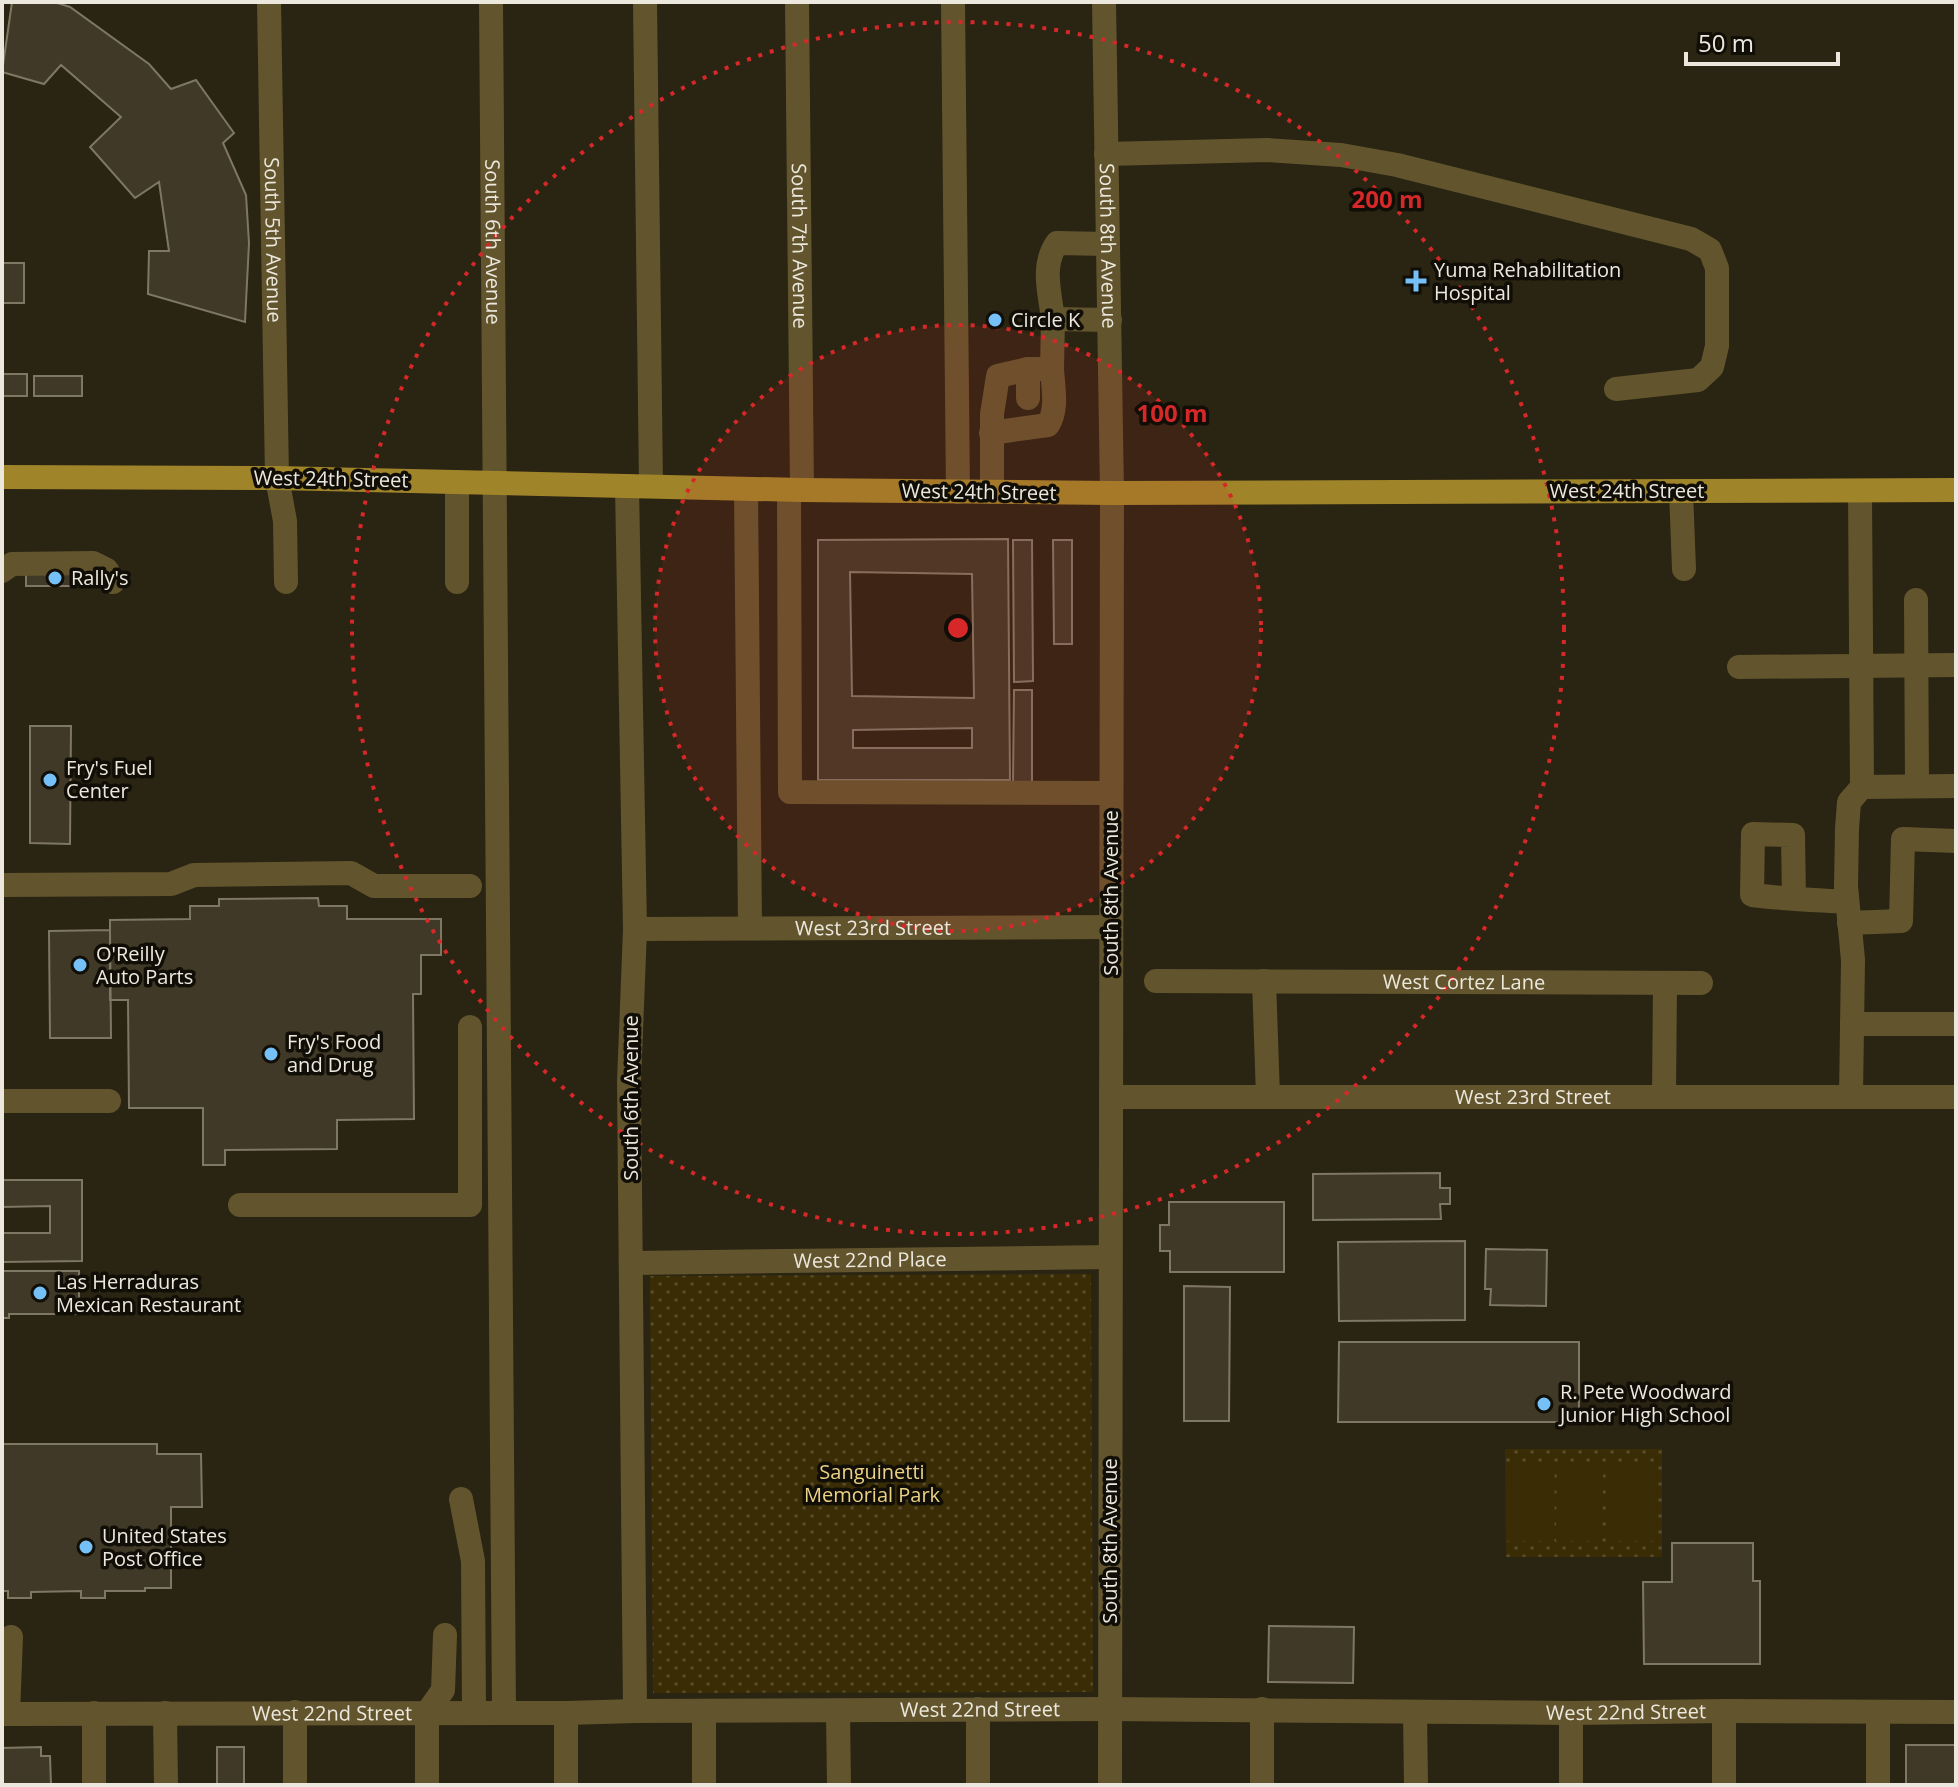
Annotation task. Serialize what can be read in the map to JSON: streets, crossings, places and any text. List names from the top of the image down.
{
  "streets": {
    "main road": ["West 24th Street"],
    "street": [
      "South 5th Avenue",
      "South 6th Avenue",
      "South 7th Avenue",
      "South 8th Avenue",
      "West 23rd Street",
      "West Cortez Lane",
      "West 22nd Place",
      "West 22nd Street"
    ]
  },
  "crossings": [
    ["South 5th Avenue", "West 24th Street"],
    ["South 6th Avenue", "West 24th Street"],
    ["South 6th Avenue", "West 23rd Street"],
    ["South 6th Avenue", "West 22nd Place"],
    ["South 6th Avenue", "West 22nd Street"],
    ["South 7th Avenue", "South 8th Avenue"],
    ["South 7th Avenue", "West 24th Street"],
    ["South 8th Avenue", "West 24th Street"],
    ["South 8th Avenue", "West 23rd Street"],
    ["South 8th Avenue", "West 22nd Place"],
    ["South 8th Avenue", "West 22nd Street"]
  ],
  "parks": ["Sanguinetti Memorial Park"],
  "places": {
    "health": ["Yuma Rehabilitation Hospital"],
    "other": [
      "Circle K",
      "Rally's",
      "Fry's Fuel Center",
      "O'Reilly Auto Parts",
      "Fry's Food and Drug",
      "Las Herraduras Mexican Restaurant",
      "R. Pete Woodward Junior High School",
      "United States Post Office"
    ]
  },
  "scale_bar": "50 m",
  "rings": ["200 m", "100 m"]
}
